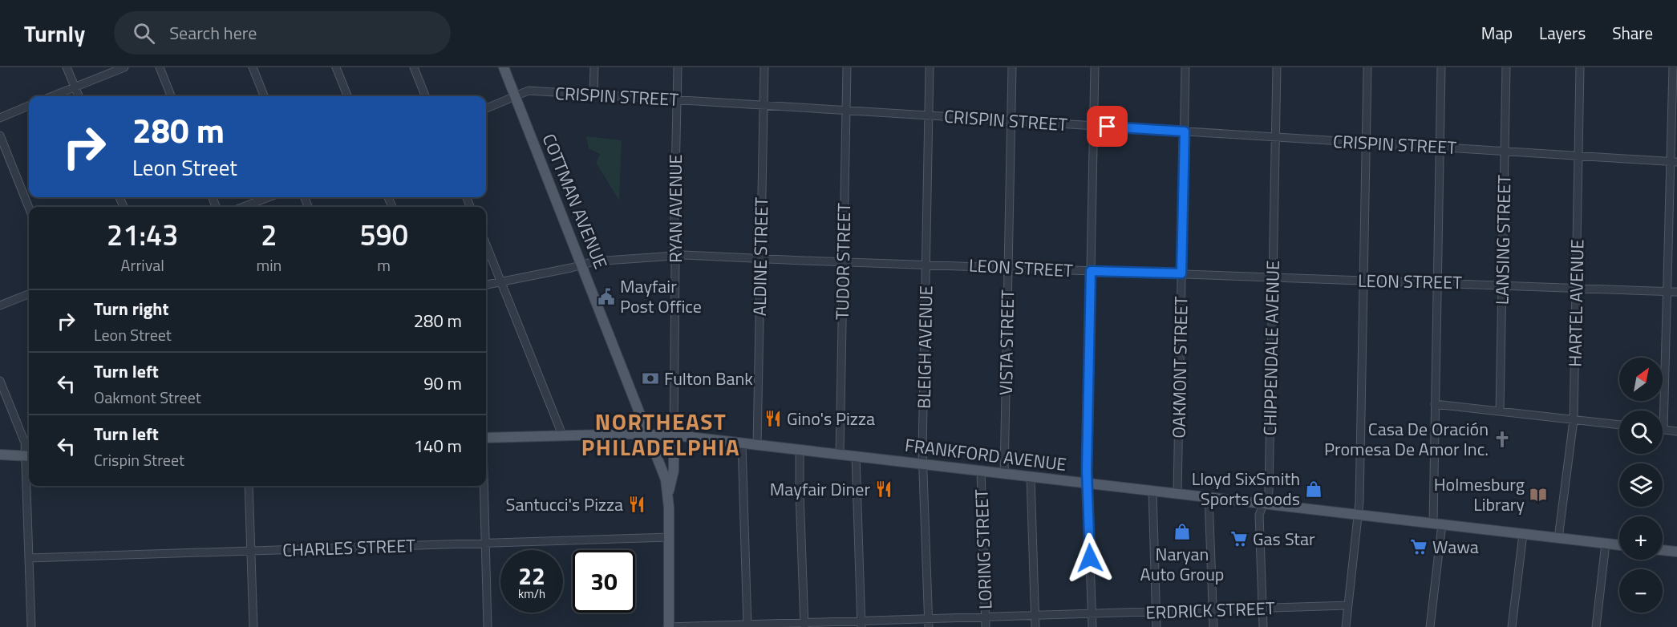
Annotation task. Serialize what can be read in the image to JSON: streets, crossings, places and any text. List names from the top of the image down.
{
  "streets": {
    "main road": ["COTTMAN AVENUE", "FRANKFORD AVENUE"],
    "street": [
      "CRISPIN STREET",
      "RYAN AVENUE",
      "LANSING STREET",
      "ALDINE STREET",
      "TUDOR STREET",
      "LEON STREET",
      "HARTEL AVENUE",
      "VISTA STREET",
      "BLEIGH AVENUE",
      "CHIPPENDALE AVENUE",
      "OAKMONT STREET",
      "CHARLES STREET",
      "LORING STREET",
      "ERDRICK STREET"
    ]
  },
  "crossings": [
    ["CRISPIN STREET", "COTTMAN AVENUE"],
    ["CRISPIN STREET", "RYAN AVENUE"],
    ["CRISPIN STREET", "LANSING STREET"],
    ["CRISPIN STREET", "ALDINE STREET"],
    ["CRISPIN STREET", "TUDOR STREET"],
    ["CRISPIN STREET", "HARTEL AVENUE"],
    ["CRISPIN STREET", "VISTA STREET"],
    ["CRISPIN STREET", "BLEIGH AVENUE"],
    ["CRISPIN STREET", "CHIPPENDALE AVENUE"],
    ["CRISPIN STREET", "OAKMONT STREET"],
    ["COTTMAN AVENUE", "LEON STREET"],
    ["COTTMAN AVENUE", "FRANKFORD AVENUE"],
    ["COTTMAN AVENUE", "CHARLES STREET"],
    ["COTTMAN AVENUE", "ERDRICK STREET"],
    ["RYAN AVENUE", "LEON STREET"],
    ["RYAN AVENUE", "FRANKFORD AVENUE"],
    ["LANSING STREET", "LEON STREET"],
    ["ALDINE STREET", "LEON STREET"],
    ["ALDINE STREET", "FRANKFORD AVENUE"],
    ["TUDOR STREET", "LEON STREET"],
    ["TUDOR STREET", "FRANKFORD AVENUE"],
    ["LEON STREET", "HARTEL AVENUE"],
    ["LEON STREET", "VISTA STREET"],
    ["LEON STREET", "BLEIGH AVENUE"],
    ["LEON STREET", "CHIPPENDALE AVENUE"],
    ["LEON STREET", "OAKMONT STREET"],
    ["HARTEL AVENUE", "FRANKFORD AVENUE"],
    ["VISTA STREET", "FRANKFORD AVENUE"],
    ["BLEIGH AVENUE", "FRANKFORD AVENUE"],
    ["BLEIGH AVENUE", "ERDRICK STREET"],
    ["CHIPPENDALE AVENUE", "FRANKFORD AVENUE"],
    ["CHIPPENDALE AVENUE", "ERDRICK STREET"],
    ["OAKMONT STREET", "FRANKFORD AVENUE"],
    ["FRANKFORD AVENUE", "LORING STREET"],
    ["LORING STREET", "ERDRICK STREET"]
  ],
  "districts": ["NORTHEAST PHILADELPHIA"],
  "places": {
    "public building": ["Mayfair Post Office"],
    "bank": ["Fulton Bank"],
    "restaurant": ["Gino's Pizza", "Mayfair Diner", "Santucci's Pizza"],
    "church": ["Casa De Oración Promesa De Amor Inc."],
    "shop": ["Lloyd SixSmith Sports Goods", "Naryan Auto Group"],
    "library": ["Holmesburg Library"],
    "supermarket": ["Gas Star", "Wawa"]
  },
  "north": "top right",
  "page": {
    "header": "Turnly",
    "search": "Search here",
    "nav": ["Map", "Layers", "Share"],
    "turn": ["280 m", "Leon Street"],
    "eta": [
      "21:43",
      "Arrival",
      "2",
      "min",
      "590",
      "m"
    ],
    "list": [
      {
        "name": "Turn right",
        "note": "Leon Street",
        "value": "280 m"
      },
      {
        "name": "Turn left",
        "note": "Oakmont Street",
        "value": "90 m"
      },
      {
        "name": "Turn left",
        "note": "Crispin Street",
        "value": "140 m"
      }
    ],
    "map_buttons": ["+", "−"],
    "speed": "22 km/h",
    "limit": "30"
  }
}
